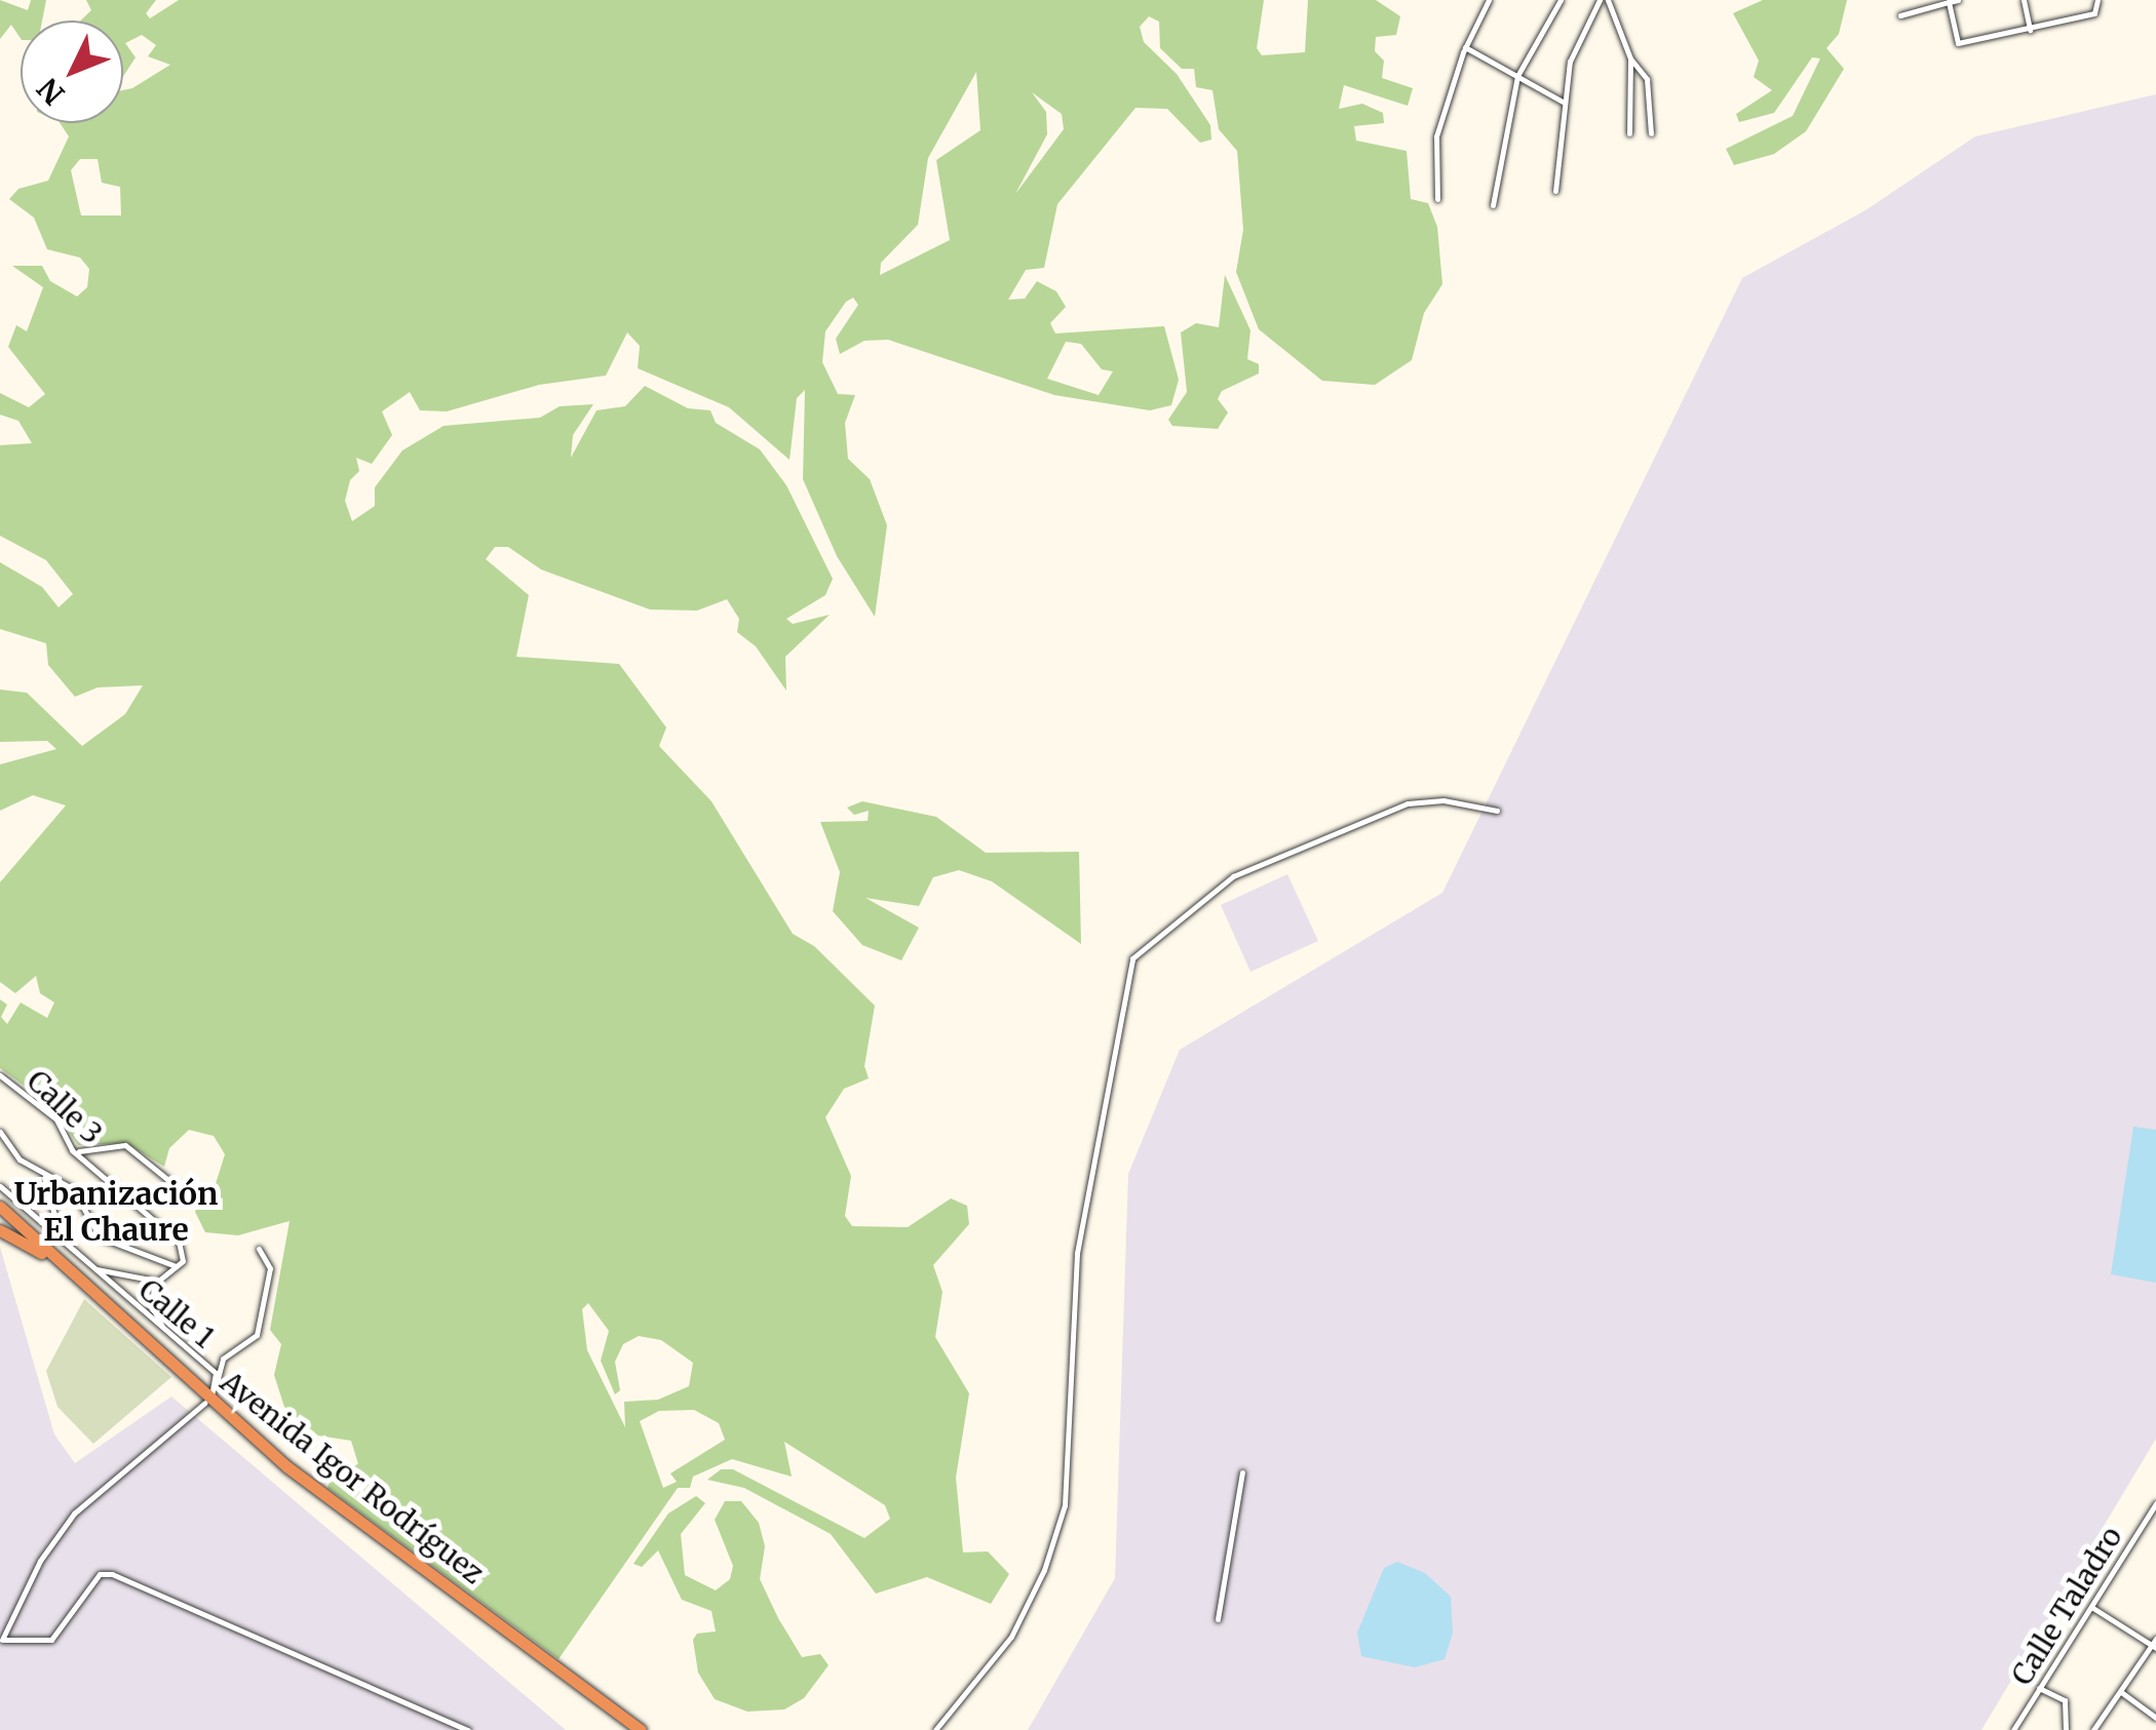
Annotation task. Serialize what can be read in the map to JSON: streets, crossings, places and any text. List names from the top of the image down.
{
  "streets": {
    "highway": ["Avenida Igor Rodríguez"],
    "street": ["Calle 3", "Calle 1", "Calle Taladro"]
  },
  "crossings": [
    ["Calle 1", "Avenida Igor Rodríguez"]
  ],
  "districts": ["Urbanización El Chaure"],
  "north": "bottom left"
}
